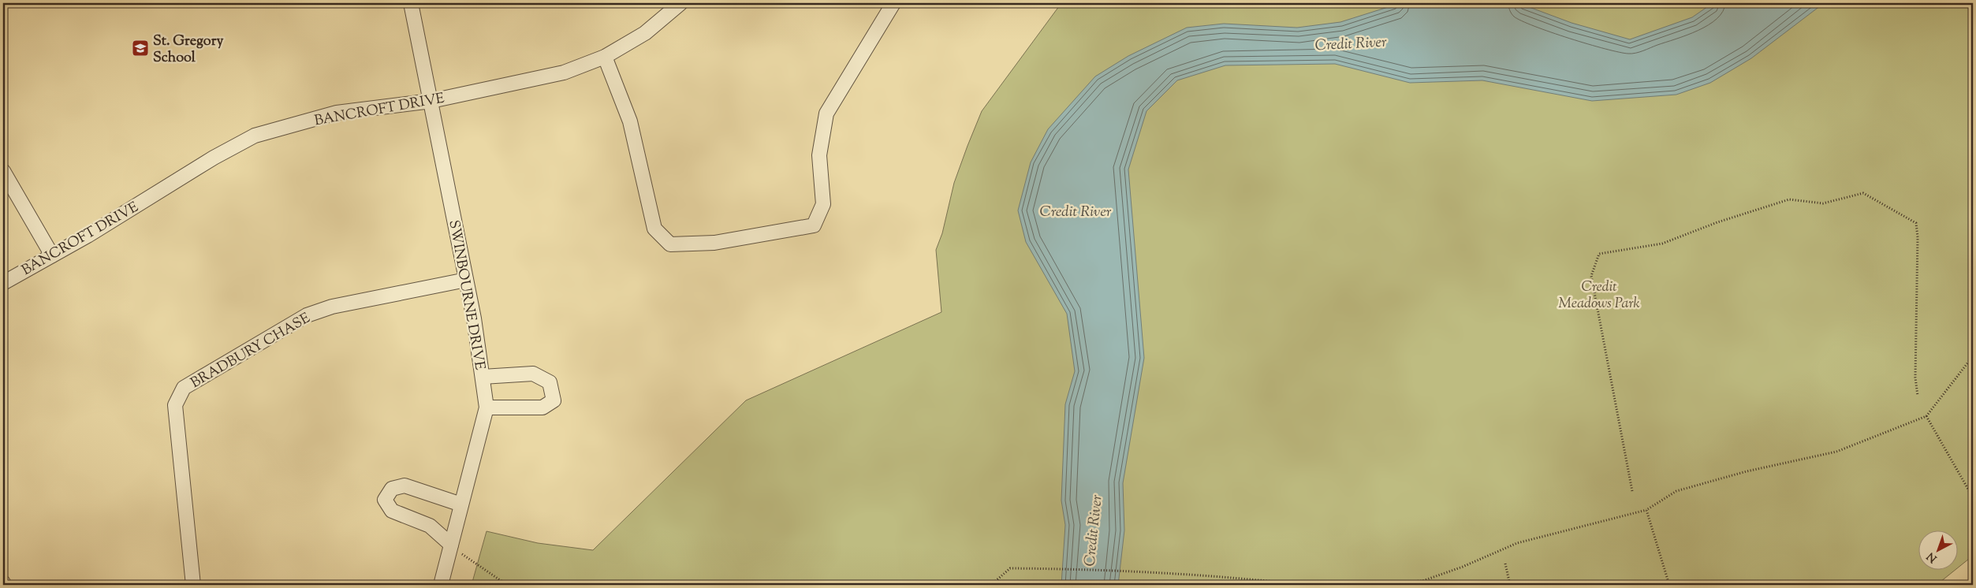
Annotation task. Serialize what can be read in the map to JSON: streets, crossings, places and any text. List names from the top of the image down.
{
  "streets": {
    "street": ["BANCROFT DRIVE", "SWINBOURNE DRIVE", "BRADBURY CHASE"]
  },
  "crossings": [
    ["BANCROFT DRIVE", "SWINBOURNE DRIVE"],
    ["SWINBOURNE DRIVE", "BRADBURY CHASE"]
  ],
  "water": ["Credit River"],
  "parks": ["Credit Meadows Park"],
  "places": {
    "school or university": ["St. Gregory School"]
  },
  "north": "bottom left"
}
